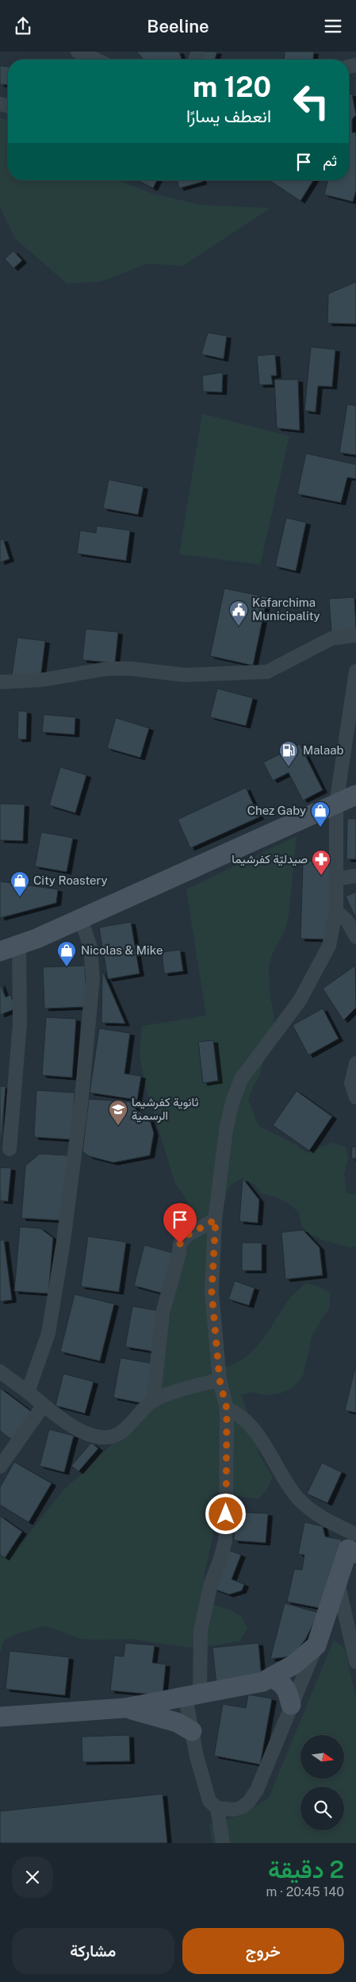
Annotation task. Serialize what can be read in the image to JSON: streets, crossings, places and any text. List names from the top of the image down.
{
  "places": {
    "public building": ["Kafarchima Municipality"],
    "fuel station": ["Malaab"],
    "shop": ["Chez Gaby", "City Roastery", "Nicolas & Mike"],
    "pharmacy": ["صيدليّة كفرشيما"],
    "school or university": ["ثانوية كفرشيما الرسمية"]
  },
  "north": "right",
  "page": {
    "header": "Beeline",
    "turn": ["120 m", "انعطف يسارًا"],
    "then": "ثم",
    "heading": ["2 دقيقة", "140 m · 20:45"],
    "buttons": ["خروج", "مشاركة"]
  }
}
